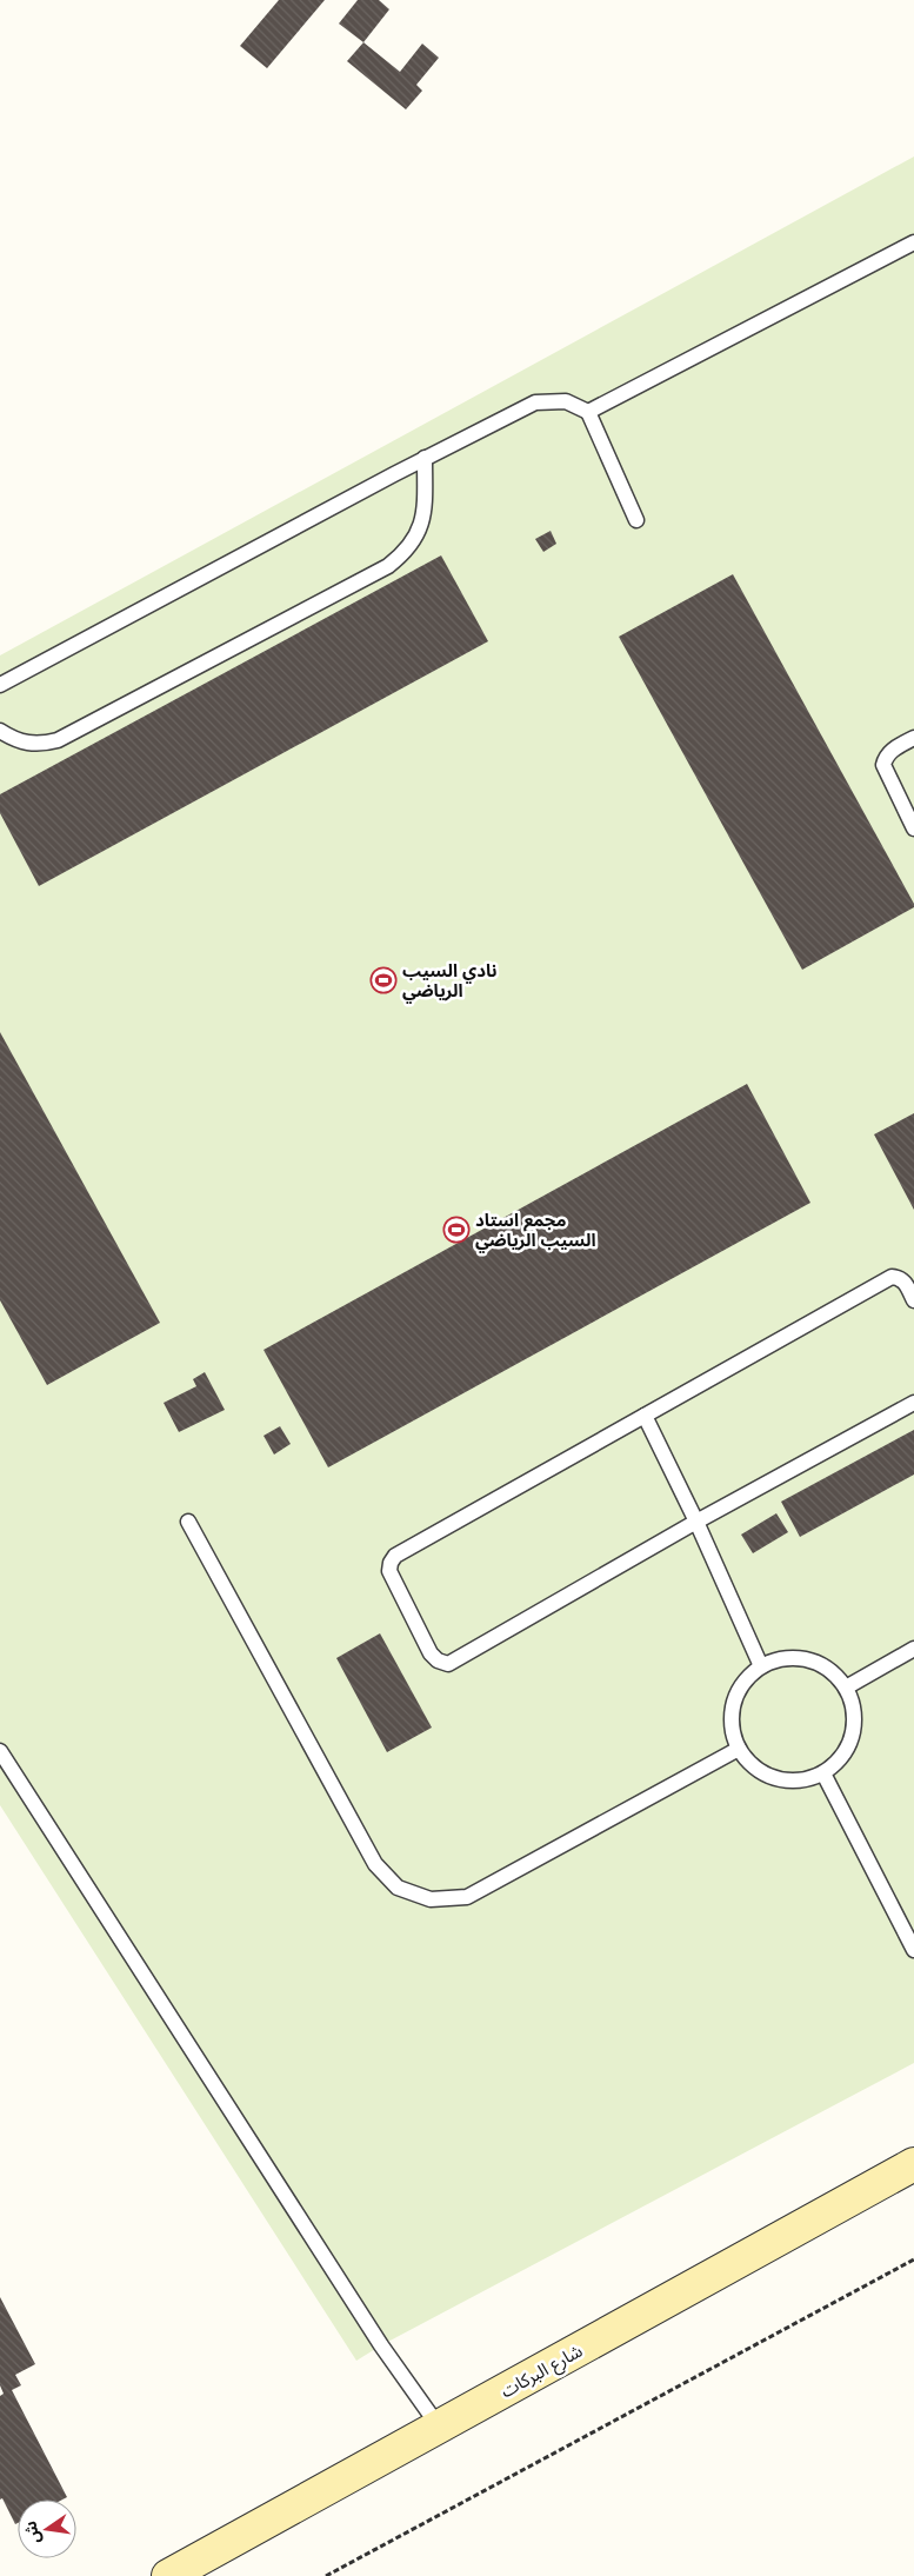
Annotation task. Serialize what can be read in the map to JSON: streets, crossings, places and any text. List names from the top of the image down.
{
  "streets": {
    "street": ["شارع البركات"]
  },
  "places": {
    "sports": ["نادي السيب الرياضي", "مجمع استاد السيب الرياضي"]
  },
  "north": "left"
}
